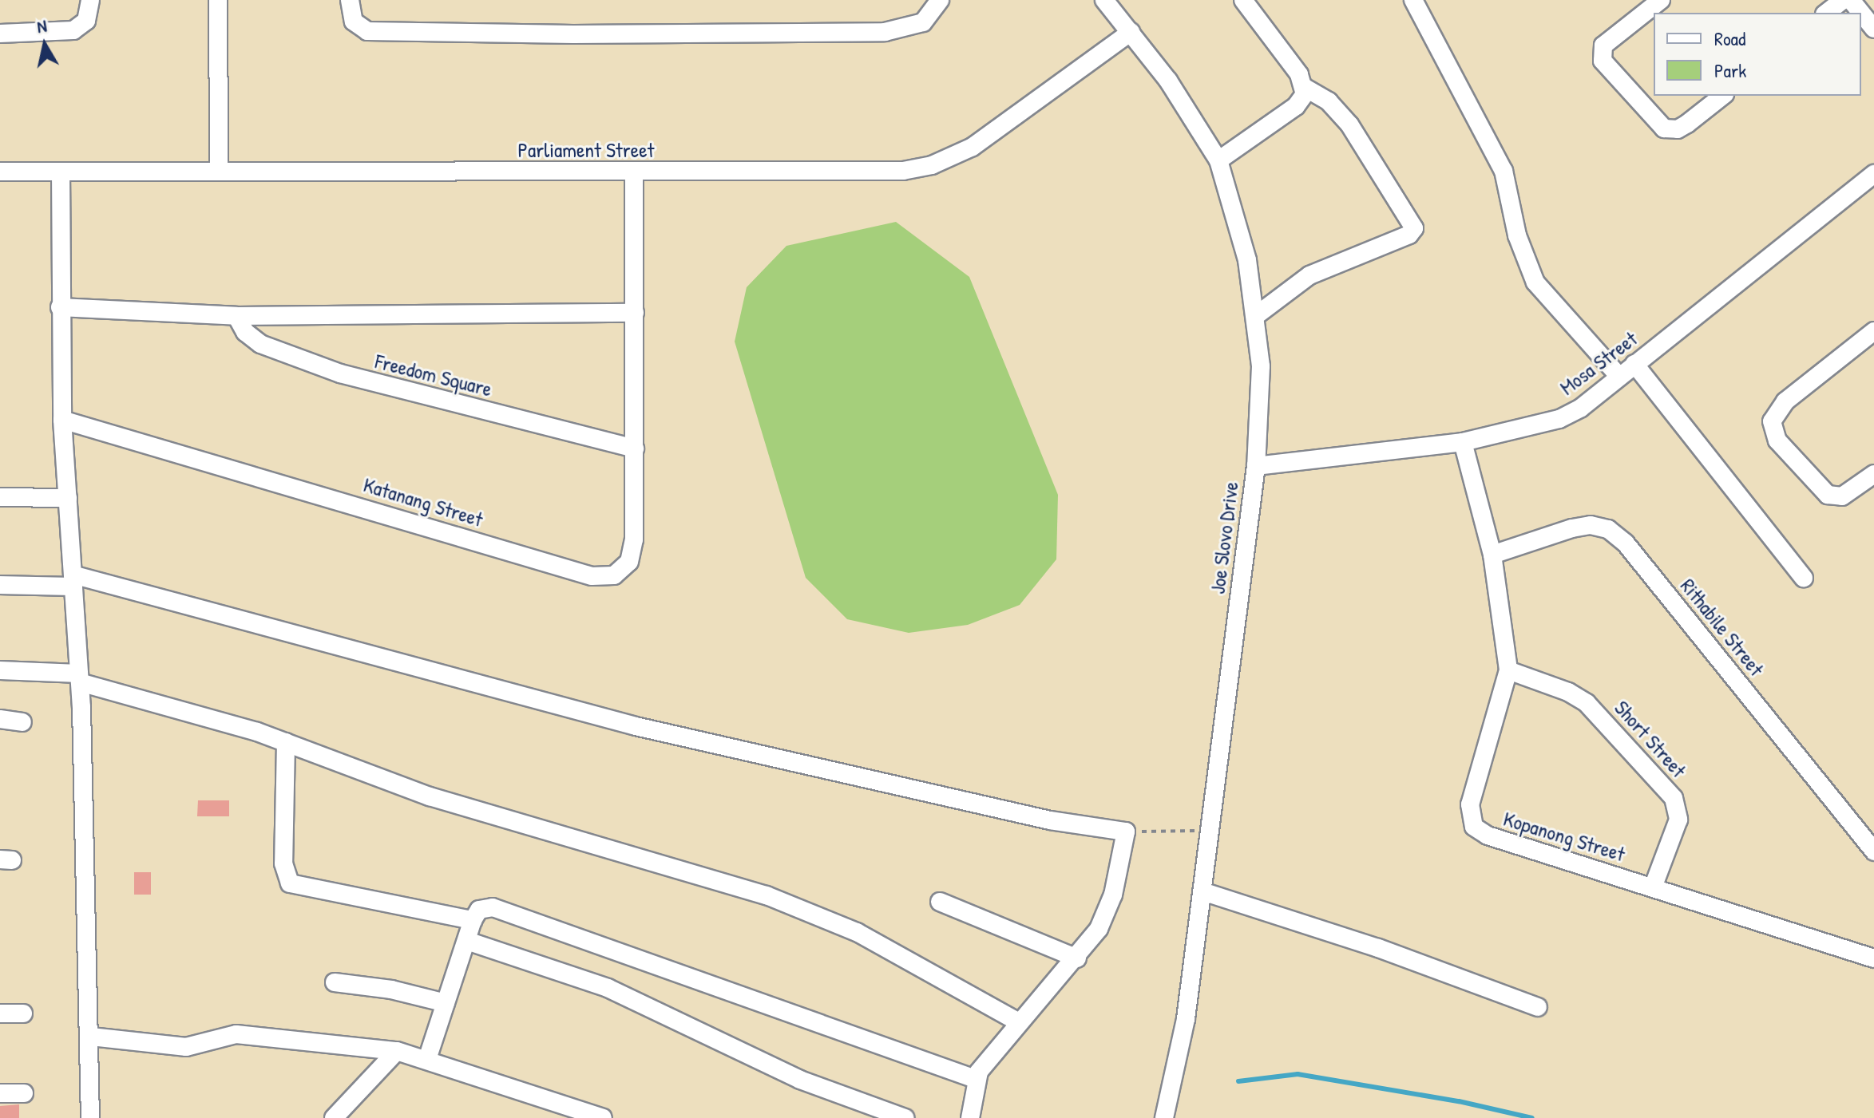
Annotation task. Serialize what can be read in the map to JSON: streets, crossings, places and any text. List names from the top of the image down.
{
  "streets": {
    "street": [
      "Parliament Street",
      "Mosa Street",
      "Freedom Square",
      "Katanang Street",
      "Joe Slovo Drive",
      "Rithabile Street",
      "Short Street",
      "Kopanong Street"
    ]
  },
  "crossings": [
    ["Parliament Street", "Katanang Street"],
    ["Parliament Street", "Joe Slovo Drive"],
    ["Mosa Street", "Joe Slovo Drive"],
    ["Mosa Street", "Kopanong Street"],
    ["Freedom Square", "Katanang Street"],
    ["Rithabile Street", "Kopanong Street"],
    ["Short Street", "Kopanong Street"]
  ],
  "legend": ["Road", "Park"],
  "north": "top"
}
